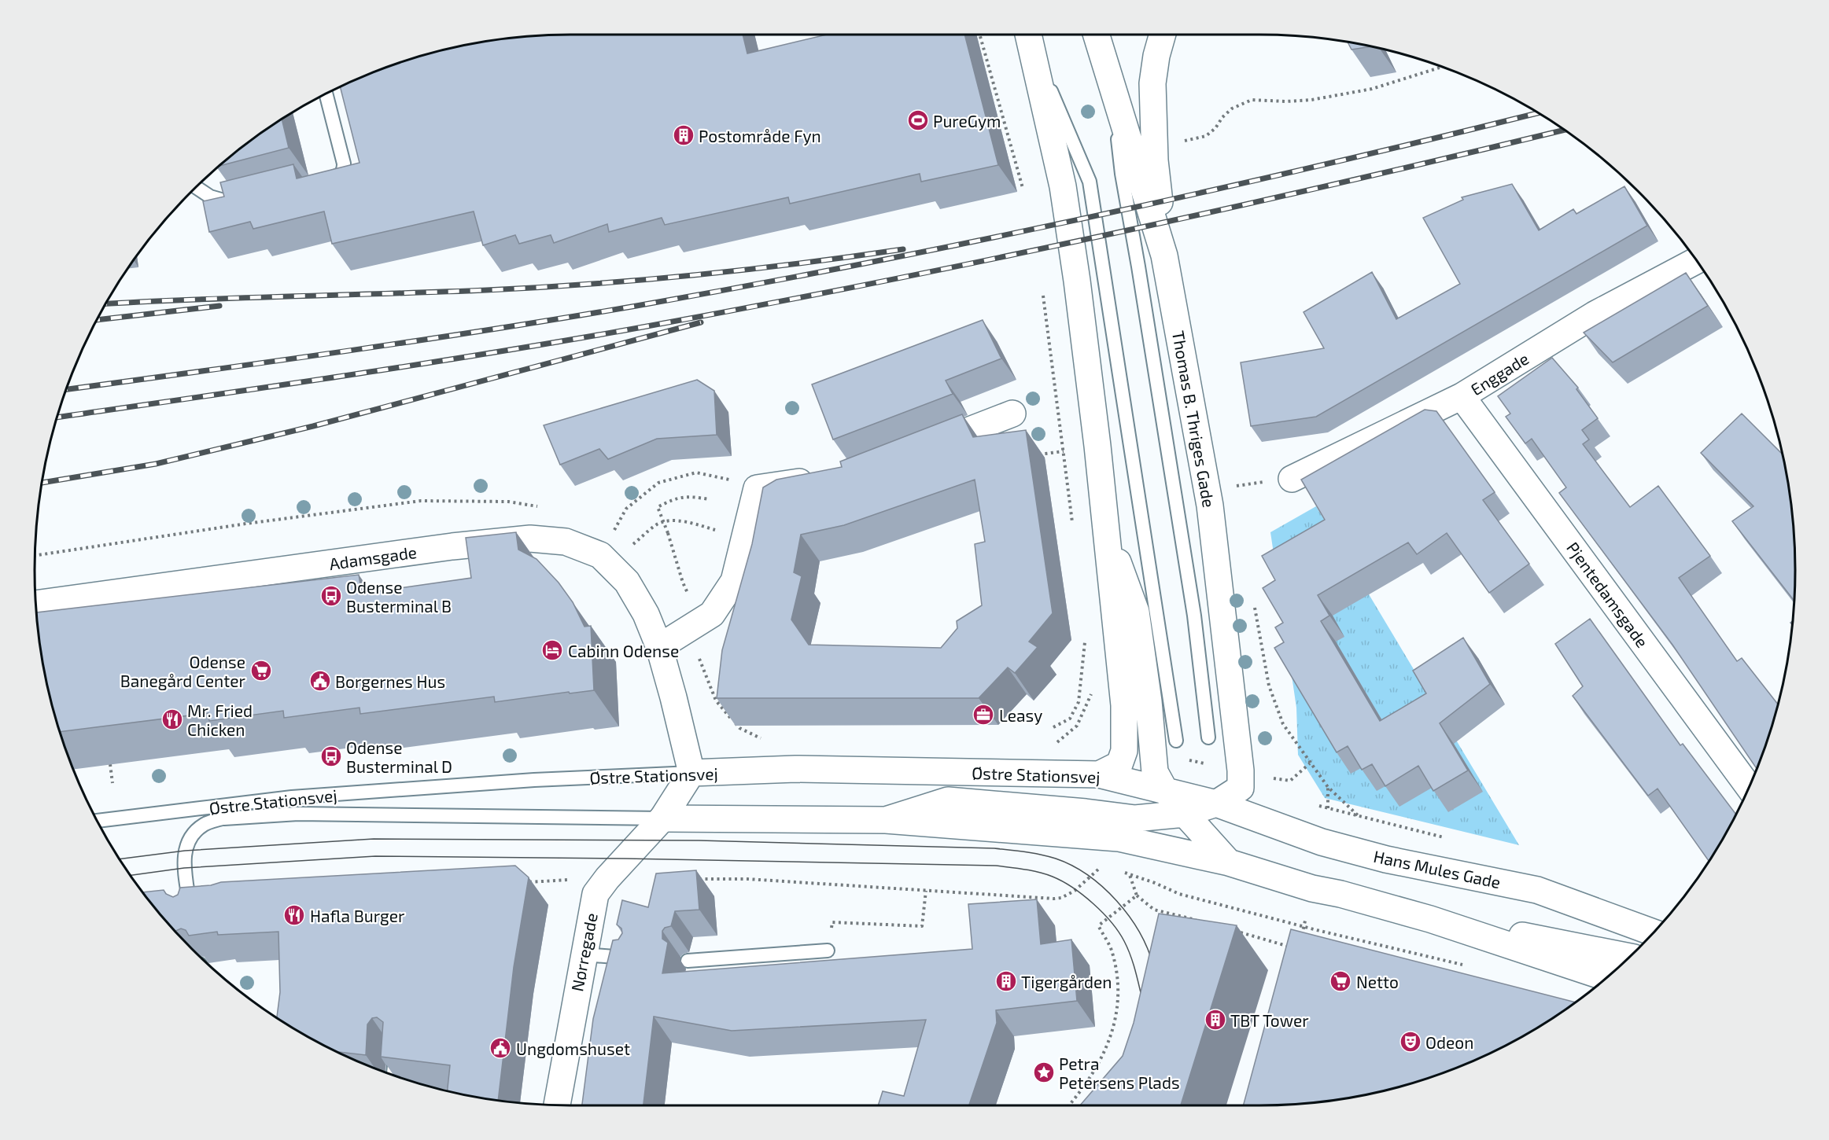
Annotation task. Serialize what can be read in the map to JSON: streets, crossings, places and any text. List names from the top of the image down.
{
  "streets": {
    "street": [
      "Enggade",
      "Thomas B. Thriges Gade",
      "Adamsgade",
      "Pjentedamsgade",
      "Østre Stationsvej",
      "Hans Mules Gade",
      "Nørregade"
    ]
  },
  "crossings": [
    ["Enggade", "Pjentedamsgade"],
    ["Thomas B. Thriges Gade", "Østre Stationsvej"],
    ["Thomas B. Thriges Gade", "Hans Mules Gade"],
    ["Adamsgade", "Østre Stationsvej"],
    ["Østre Stationsvej", "Hans Mules Gade"],
    ["Østre Stationsvej", "Nørregade"]
  ],
  "places": {
    "sports": ["PureGym"],
    "building": ["Postområde Fyn", "Tigergården", "TBT Tower"],
    "bus stop": ["Odense Busterminal B", "Odense Busterminal D"],
    "hotel": ["Cabinn Odense"],
    "supermarket": ["Odense Banegård Center", "Netto"],
    "public building": ["Borgernes Hus", "Ungdomshuset"],
    "office": ["Leasy"],
    "restaurant": ["Mr. Fried Chicken", "Hafla Burger"],
    "theatre": ["Odeon"],
    "place": ["Petra Petersens Plads"]
  }
}
